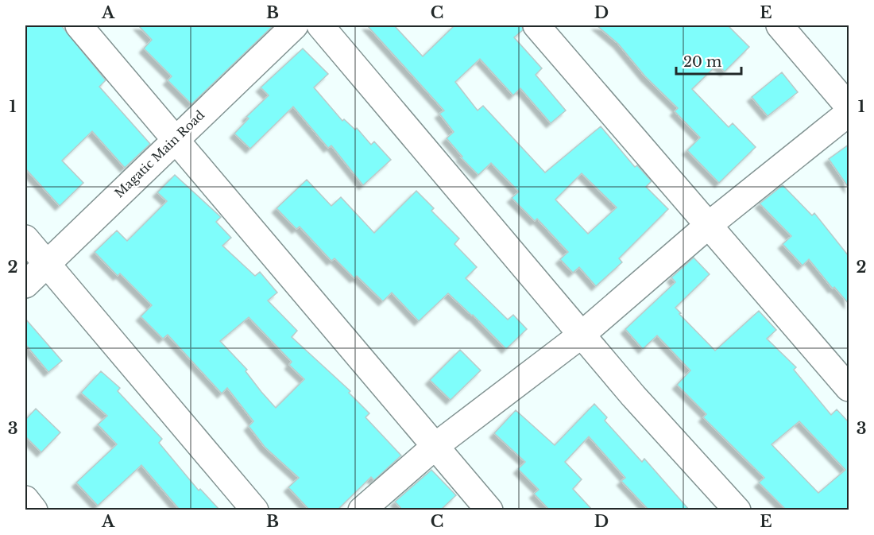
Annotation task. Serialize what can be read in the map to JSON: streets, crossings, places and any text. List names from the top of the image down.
{
  "streets": {
    "street": ["Magatic Main Road"]
  },
  "scale_bar": "20 m",
  "grid": {
    "columns": [
      "A",
      "B",
      "C",
      "D",
      "E"
    ],
    "rows": ["1", "2", "3"]
  }
}
